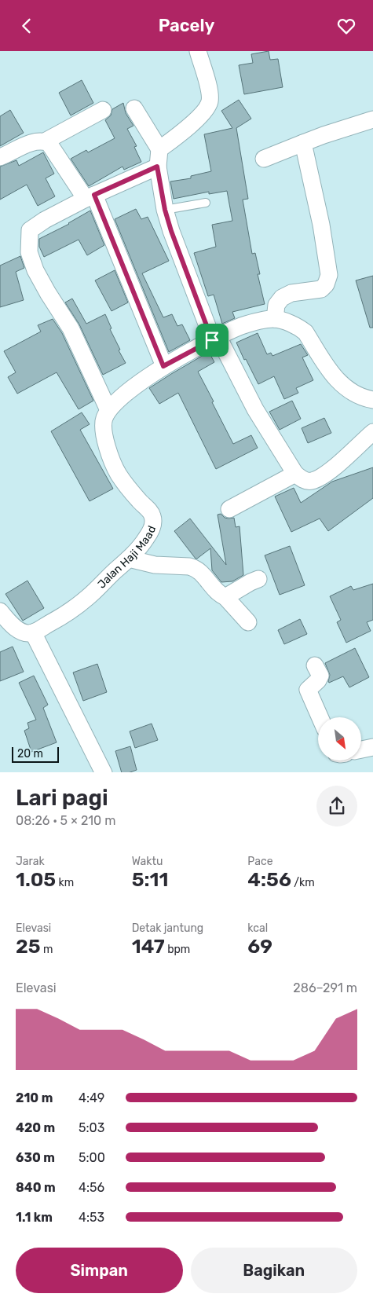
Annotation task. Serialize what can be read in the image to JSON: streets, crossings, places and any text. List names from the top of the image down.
{
  "streets": {
    "street": ["Jalan Haji Maad"]
  },
  "scale_bar": "20 m",
  "north": "bottom right",
  "page": {
    "header": "Pacely",
    "scale": "20 m",
    "heading": ["Lari pagi", "08:26 · 5 × 210 m"],
    "stats": [
      ["Jarak", "1.05 km"],
      ["Waktu", "5:11"],
      ["Pace", "4:56 /km"],
      ["Elevasi", "25 m"],
      ["Detak jantung", "147 bpm"],
      ["kcal", "69"]
    ],
    "chart": ["Elevasi", "286–291 m"],
    "list": [
      {
        "name": "210 m",
        "note": "4:49"
      },
      {
        "name": "420 m",
        "note": "5:03"
      },
      {
        "name": "630 m",
        "note": "5:00"
      },
      {
        "name": "840 m",
        "note": "4:56"
      },
      {
        "name": "1.1 km",
        "note": "4:53"
      }
    ],
    "buttons": ["Simpan", "Bagikan"]
  }
}
